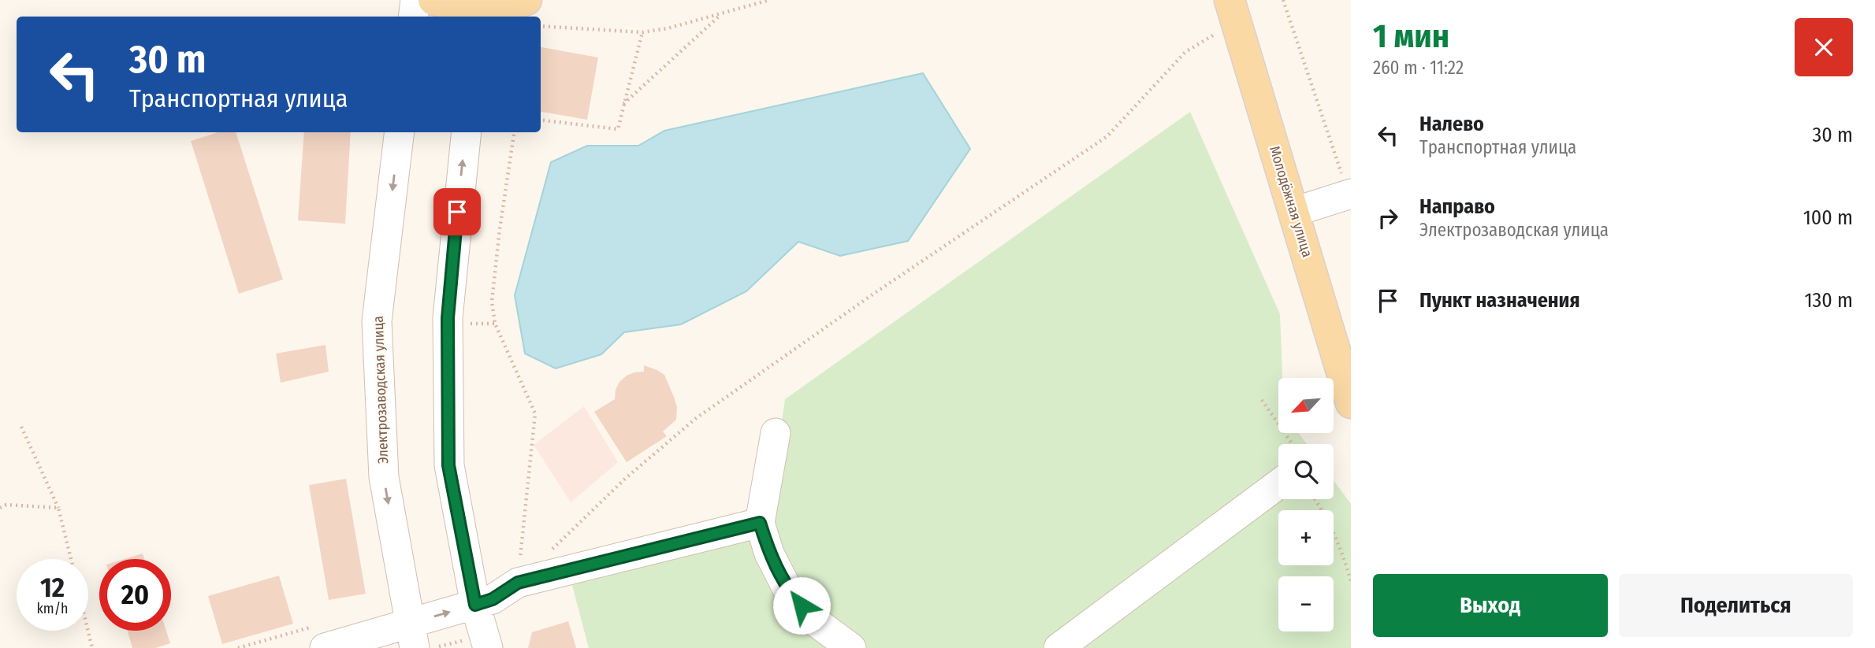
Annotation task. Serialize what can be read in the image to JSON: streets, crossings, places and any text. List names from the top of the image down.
{
  "streets": {
    "main road": ["Молодёжная улица"],
    "street": ["Электрозаводская улица"]
  },
  "north": "bottom left",
  "page": {
    "heading": ["1 мин", "260 m · 11:22"],
    "turn": ["30 m", "Транспортная улица"],
    "list": [
      {
        "name": "Налево",
        "note": "Транспортная улица",
        "value": "30 m"
      },
      {
        "name": "Направо",
        "note": "Электрозаводская улица",
        "value": "100 m"
      },
      {
        "name": "Пункт назначения",
        "value": "130 m"
      }
    ],
    "map_buttons": ["+", "−"],
    "speed": "12 km/h",
    "limit": "20",
    "buttons": ["Выход", "Поделиться"]
  }
}
